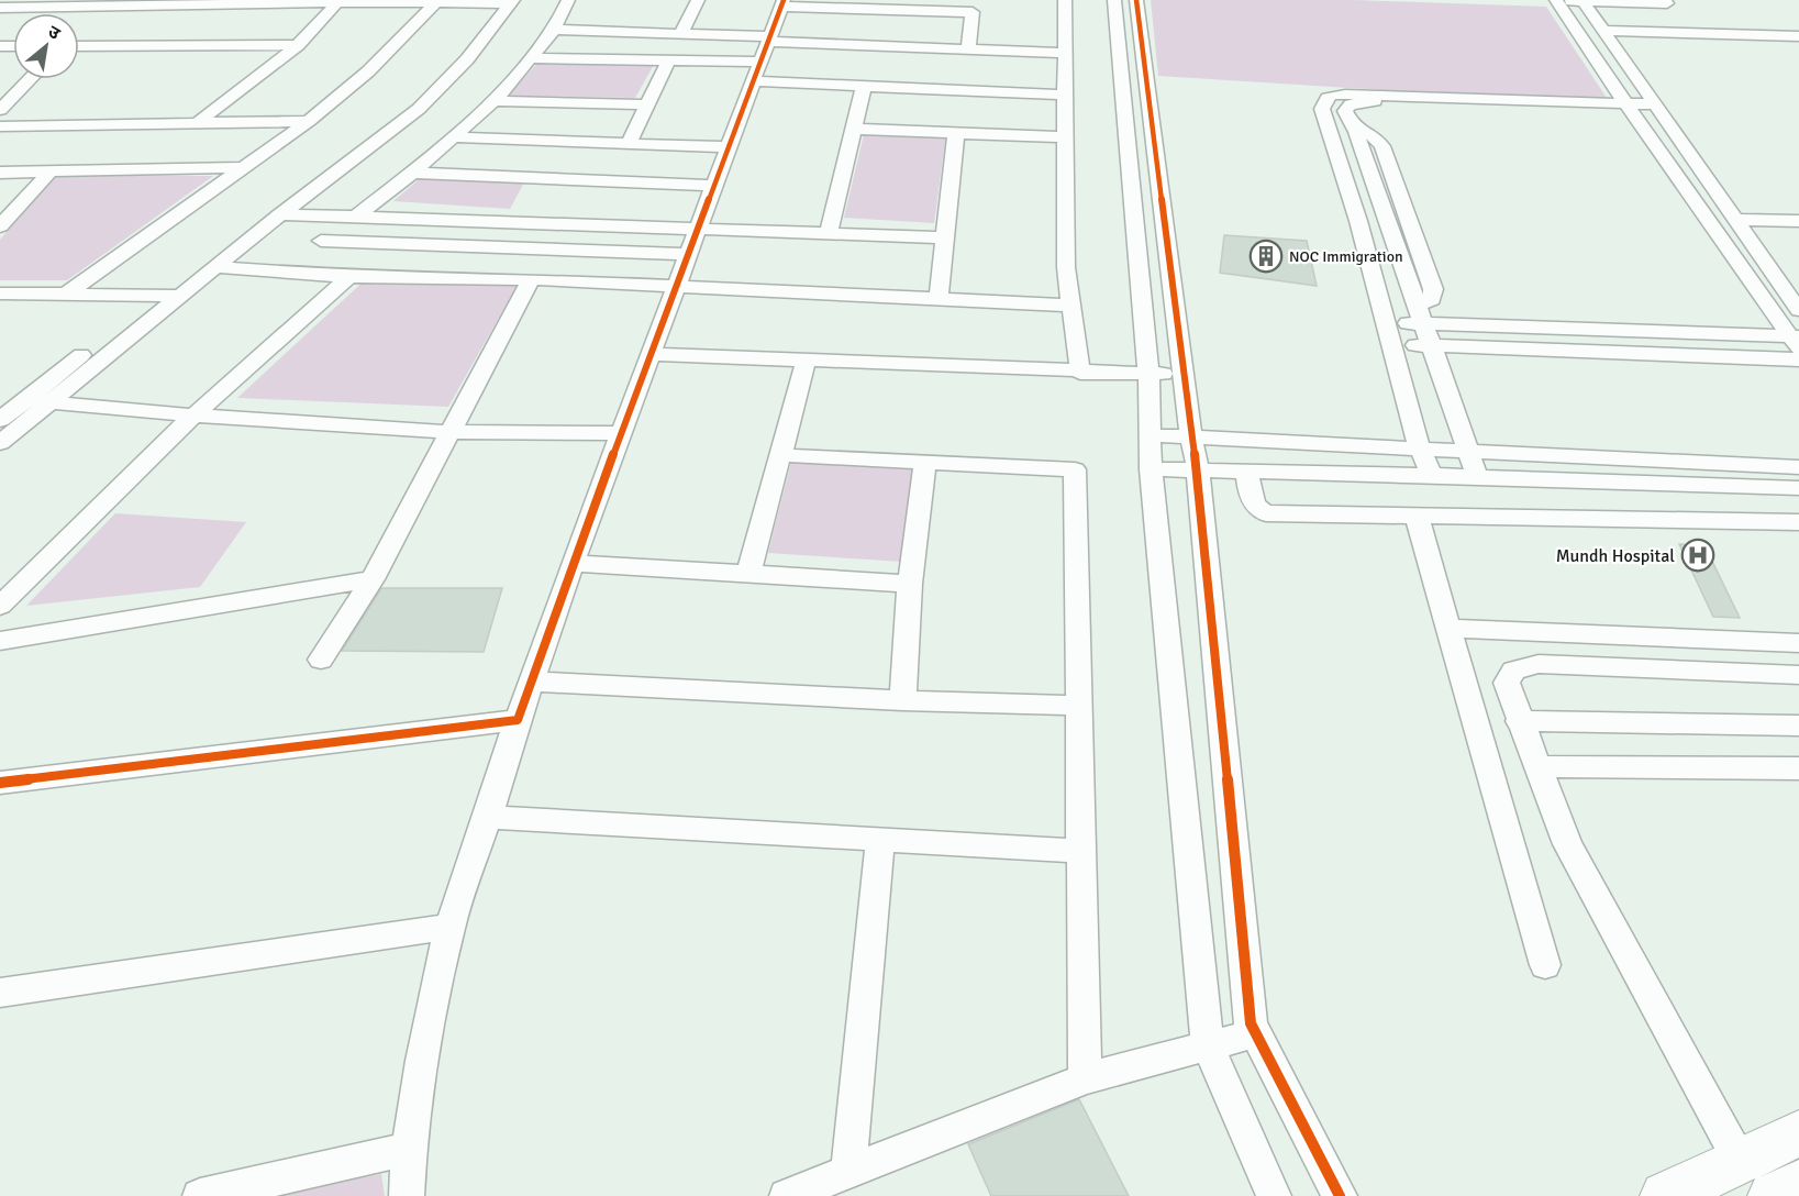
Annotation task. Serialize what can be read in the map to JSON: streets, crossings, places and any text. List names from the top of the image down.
{
  "places": {
    "building": ["NOC Immigration"],
    "hospital": ["Mundh Hospital"]
  },
  "north": "top right"
}
